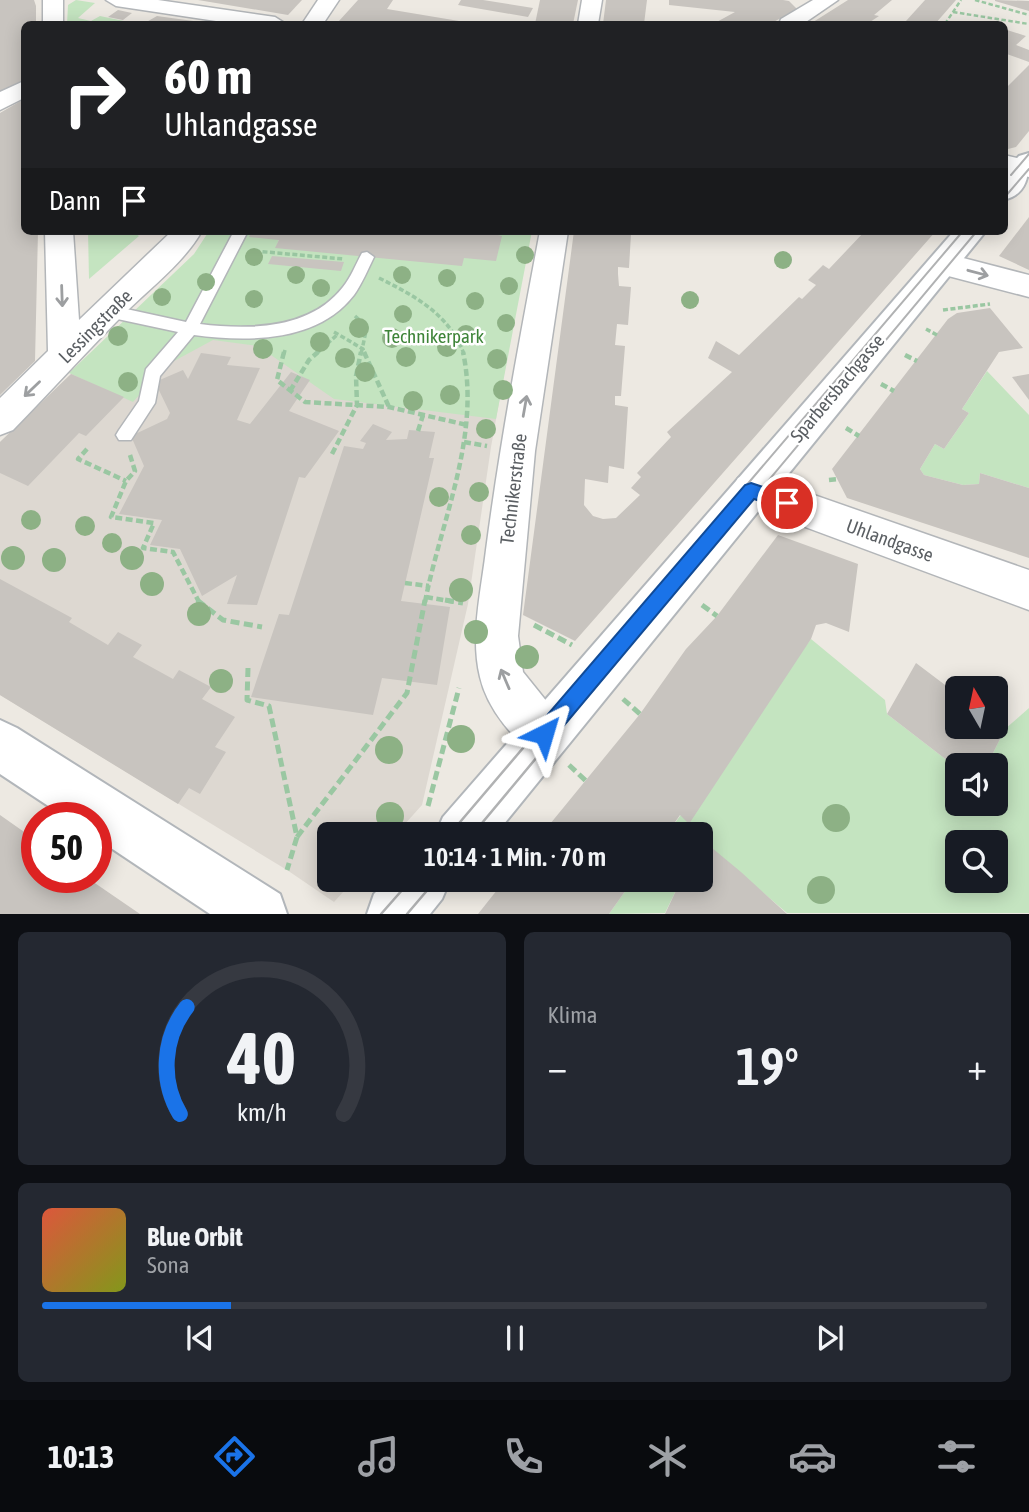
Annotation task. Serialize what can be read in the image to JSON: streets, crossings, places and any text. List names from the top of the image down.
{
  "streets": {
    "main road": ["Sparbersbachgasse"],
    "street": ["Lessingstraße", "Technikerstraße", "Uhlandgasse"]
  },
  "crossings": [
    ["Sparbersbachgasse", "Technikerstraße"],
    ["Sparbersbachgasse", "Uhlandgasse"]
  ],
  "one_way": ["Technikerstraße"],
  "parks": ["Technikerpark"],
  "north": "top",
  "page": {
    "turn": ["60 m", "Uhlandgasse"],
    "then": "Dann",
    "limit": "50",
    "trip": "10:14 · 1 Min. · 70 m",
    "tile": "Klima",
    "heat": ["−", "19°", "+"],
    "song": ["Blue Orbit", "Sona"],
    "tabs": "10:13",
    "gauge": ["40", "km/h"]
  }
}
